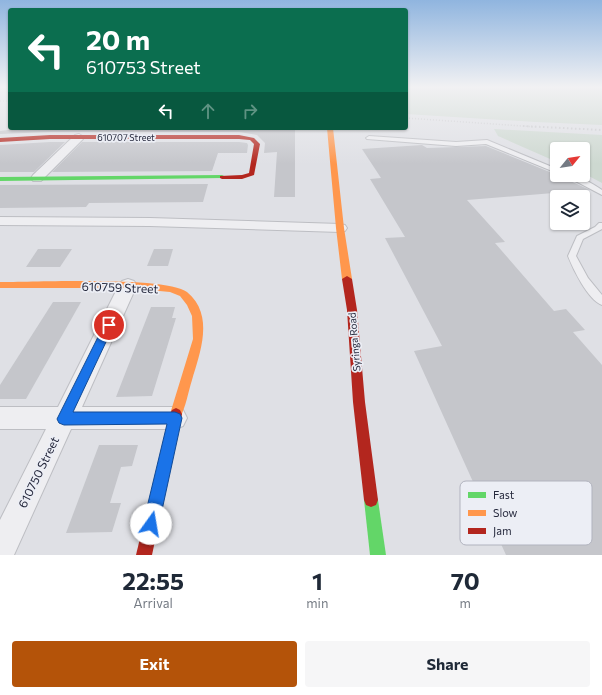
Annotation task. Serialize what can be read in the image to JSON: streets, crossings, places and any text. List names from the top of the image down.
{
  "streets": {
    "street": [
      "610707 Street",
      "610759 Street",
      "Syringa Road",
      "610750 Street"
    ]
  },
  "crossings": [
    ["610759 Street", "610750 Street"]
  ],
  "legend": ["Fast", "Slow", "Jam"],
  "north": "top right",
  "page": {
    "turn": ["20 m", "610753 Street"],
    "eta": [
      "22:55",
      "Arrival",
      "1",
      "min",
      "70",
      "m"
    ],
    "buttons": ["Exit", "Share"]
  }
}
